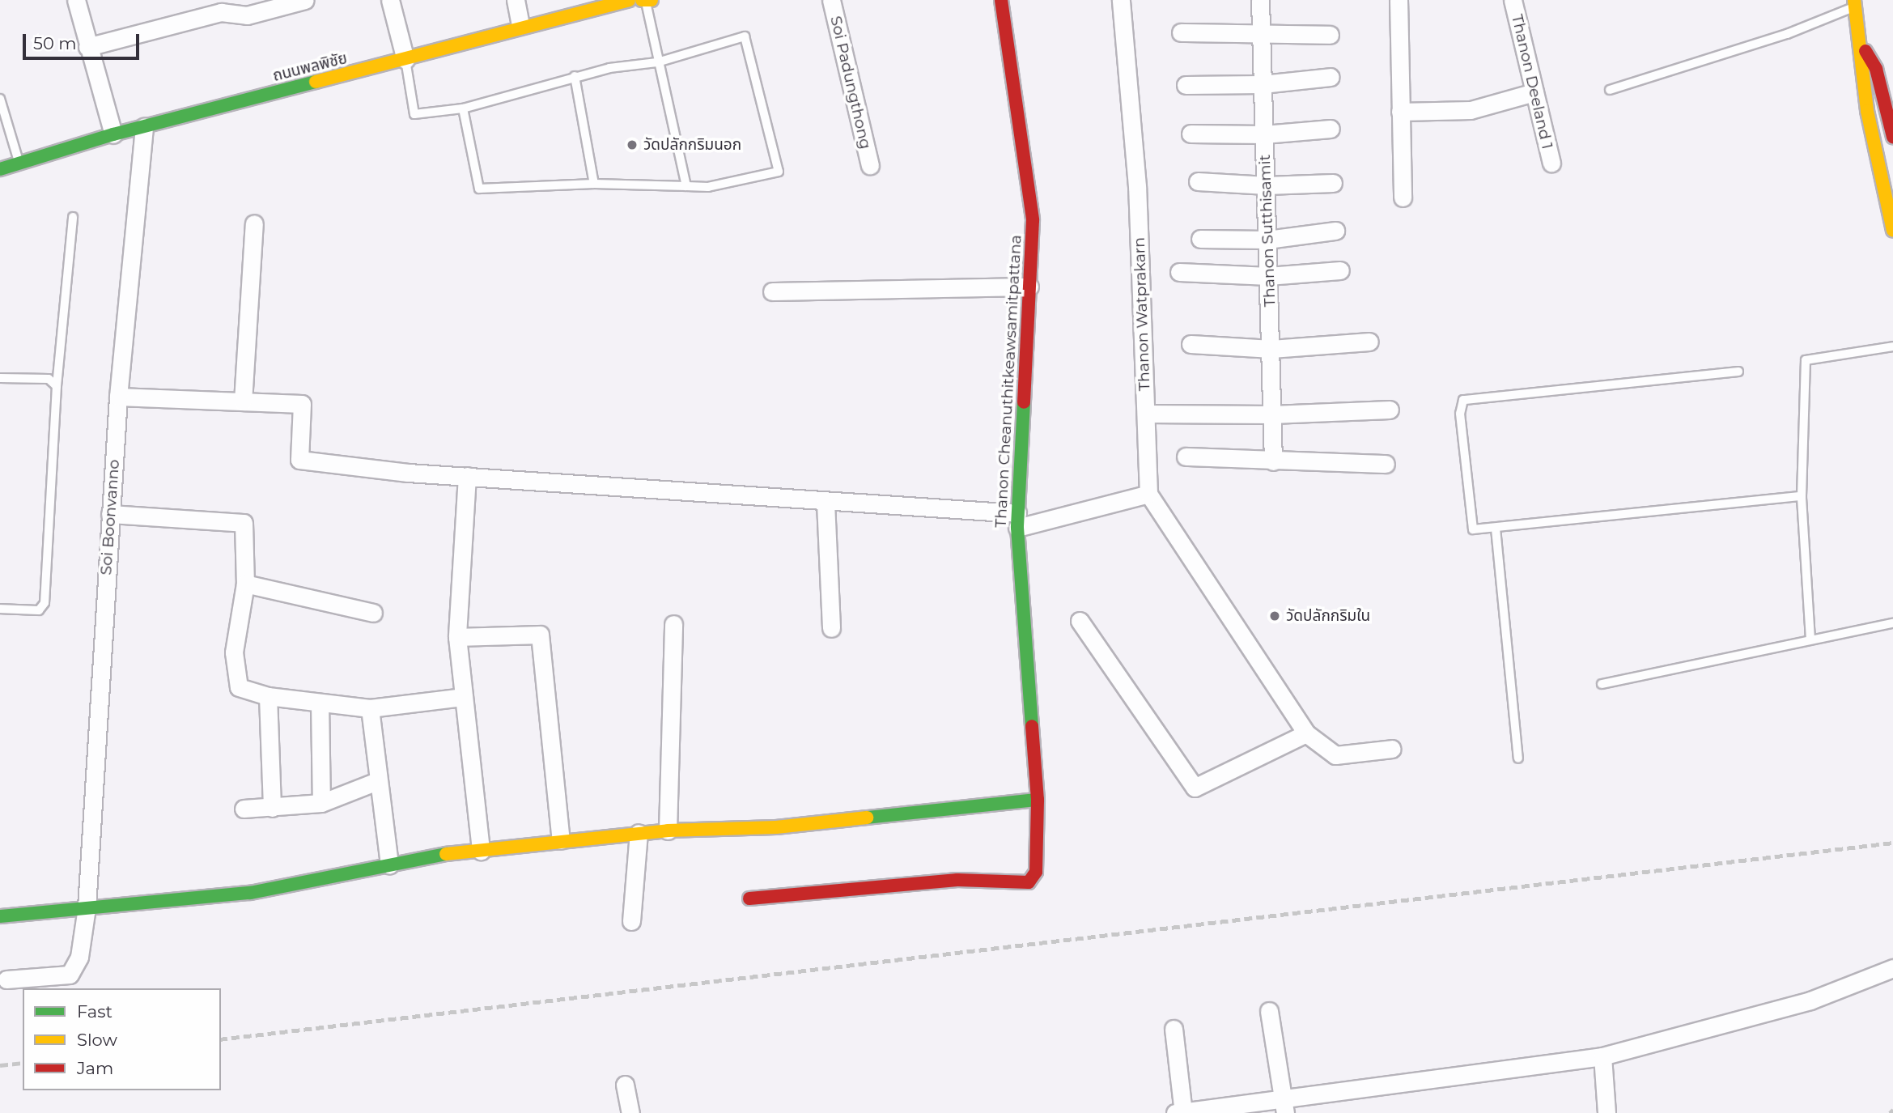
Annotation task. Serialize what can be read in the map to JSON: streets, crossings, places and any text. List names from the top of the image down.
{
  "streets": {
    "street": [
      "ถนนพลพิชัย",
      "Thanon Deeland 1",
      "Soi Padungthong",
      "Thanon Sutthisamit",
      "Thanon Watprakarn",
      "Thanon Cheanuthitkeawsamitpattana",
      "Soi Boonvanno"
    ]
  },
  "crossings": [
    ["ถนนพลพิชัย", "Soi Boonvanno"]
  ],
  "places": ["วัดปลักกริมนอก", "วัดปลักกริมใน"],
  "legend": ["Fast", "Slow", "Jam"],
  "scale_bar": "50 m"
}
